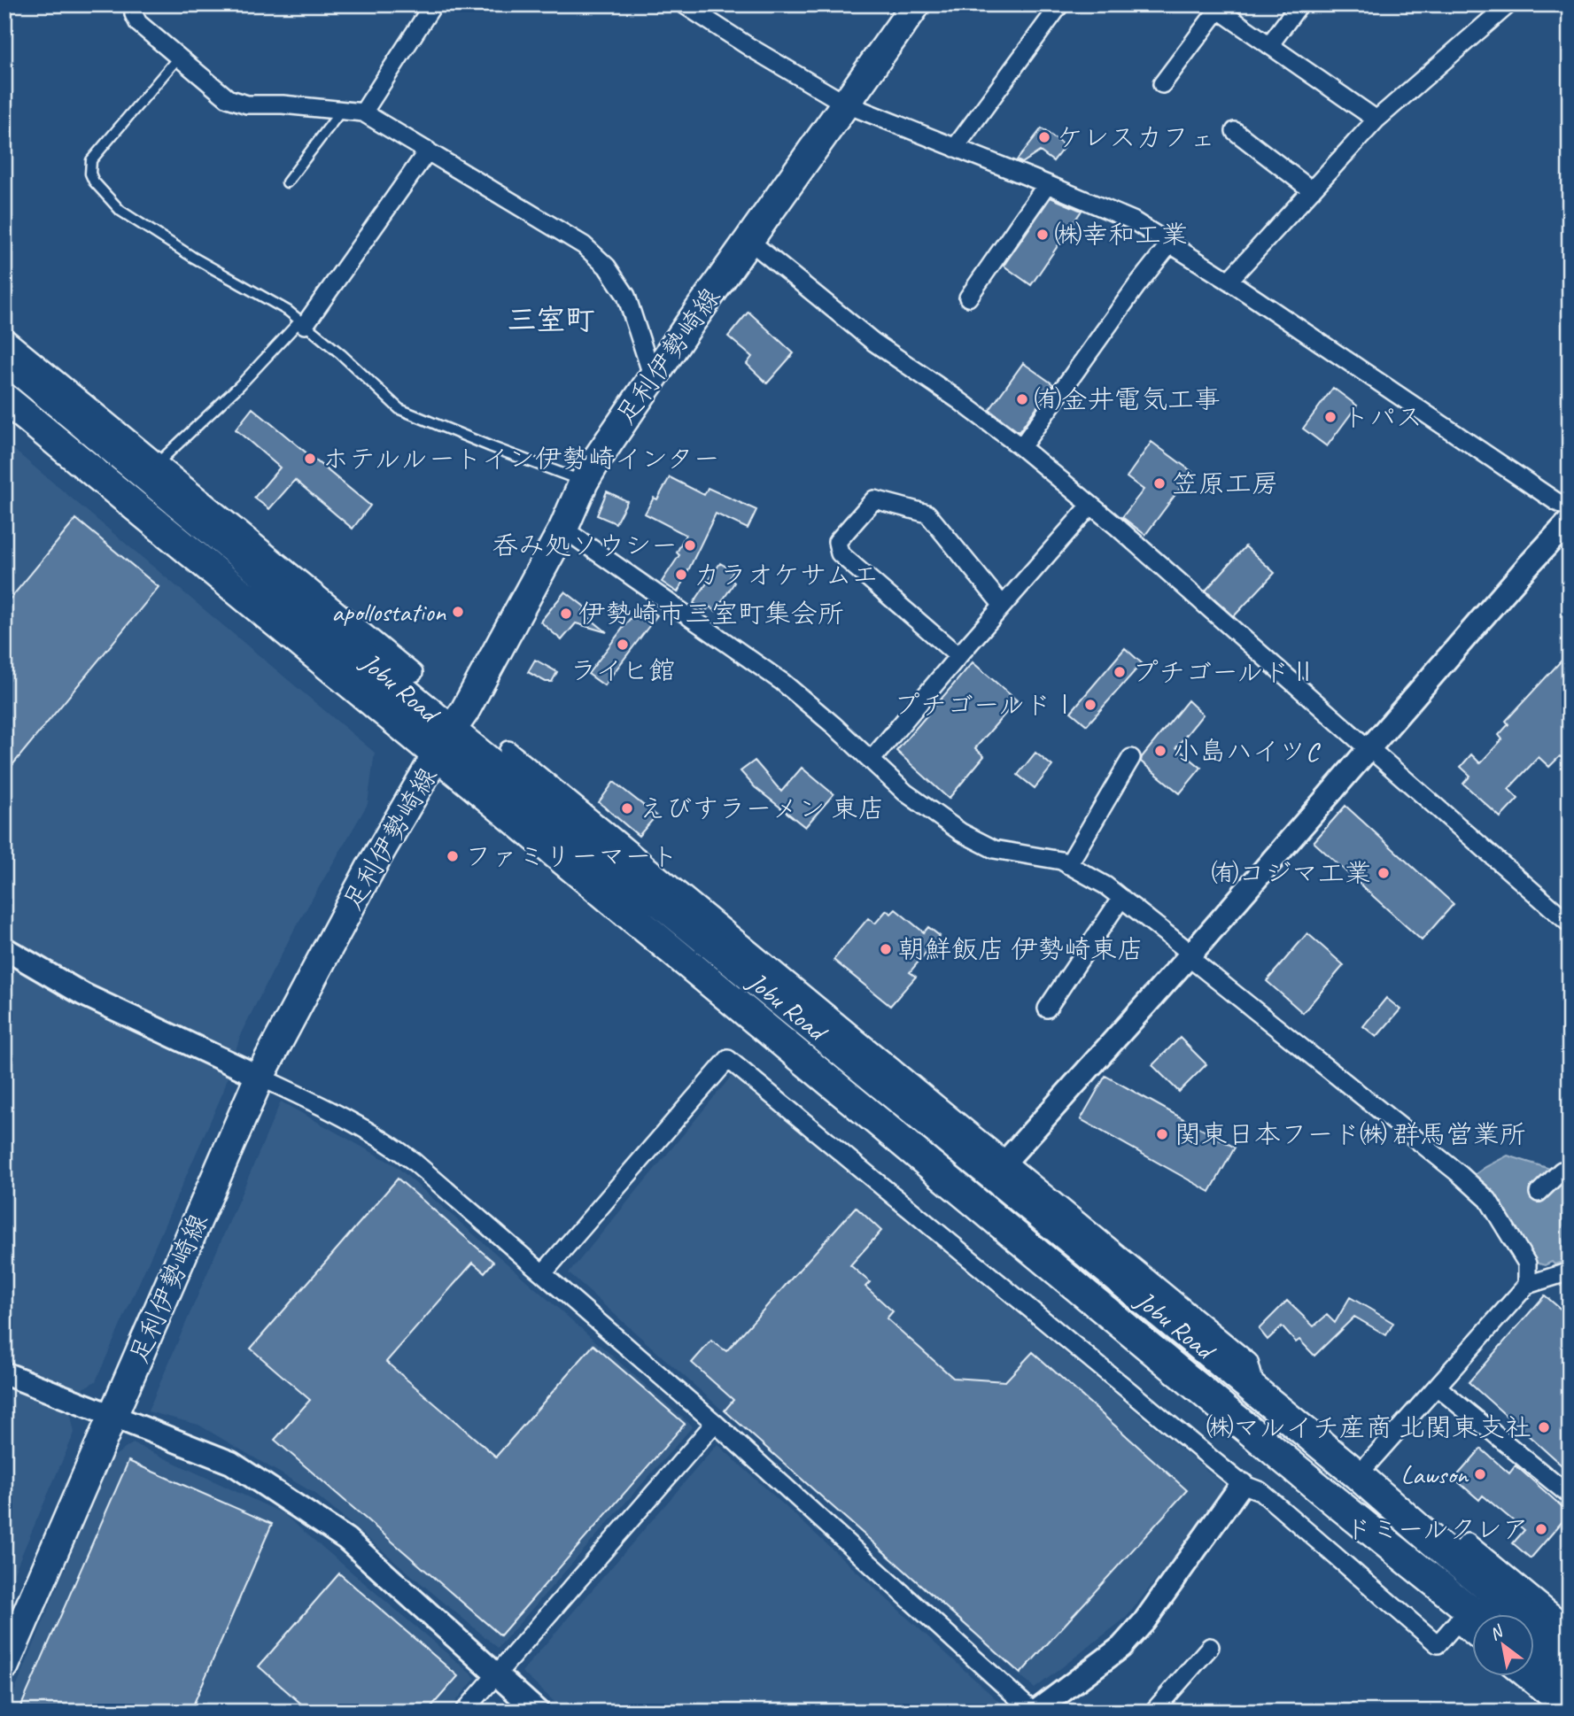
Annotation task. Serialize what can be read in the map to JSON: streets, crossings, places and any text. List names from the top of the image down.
{
  "streets": {
    "highway": ["Jobu Road"],
    "main road": ["足利伊勢崎線"]
  },
  "crossings": [
    ["足利伊勢崎線", "Jobu Road"]
  ],
  "districts": ["三室町"],
  "places": [
    "ケレスカフェ",
    "㈱幸和工業",
    "㈲金井電気工事",
    "トパス",
    "ホテルルートイン伊勢崎インター",
    "笠原工房",
    "呑み処ソウシー",
    "カラオケサムエ",
    "apollostation",
    "伊勢崎市三室町集会所",
    "ライヒ館",
    "プチゴールドⅡ",
    "プチゴールドⅠ",
    "小島ハイツC",
    "えびすラーメン 東店",
    "ファミリーマート",
    "㈲コジマ工業",
    "朝鮮飯店 伊勢崎東店",
    "関東日本フード㈱ 群馬営業所",
    "㈱マルイチ産商 北関東支社",
    "Lawson",
    "ドミールクレア"
  ],
  "north": "top left"
}
